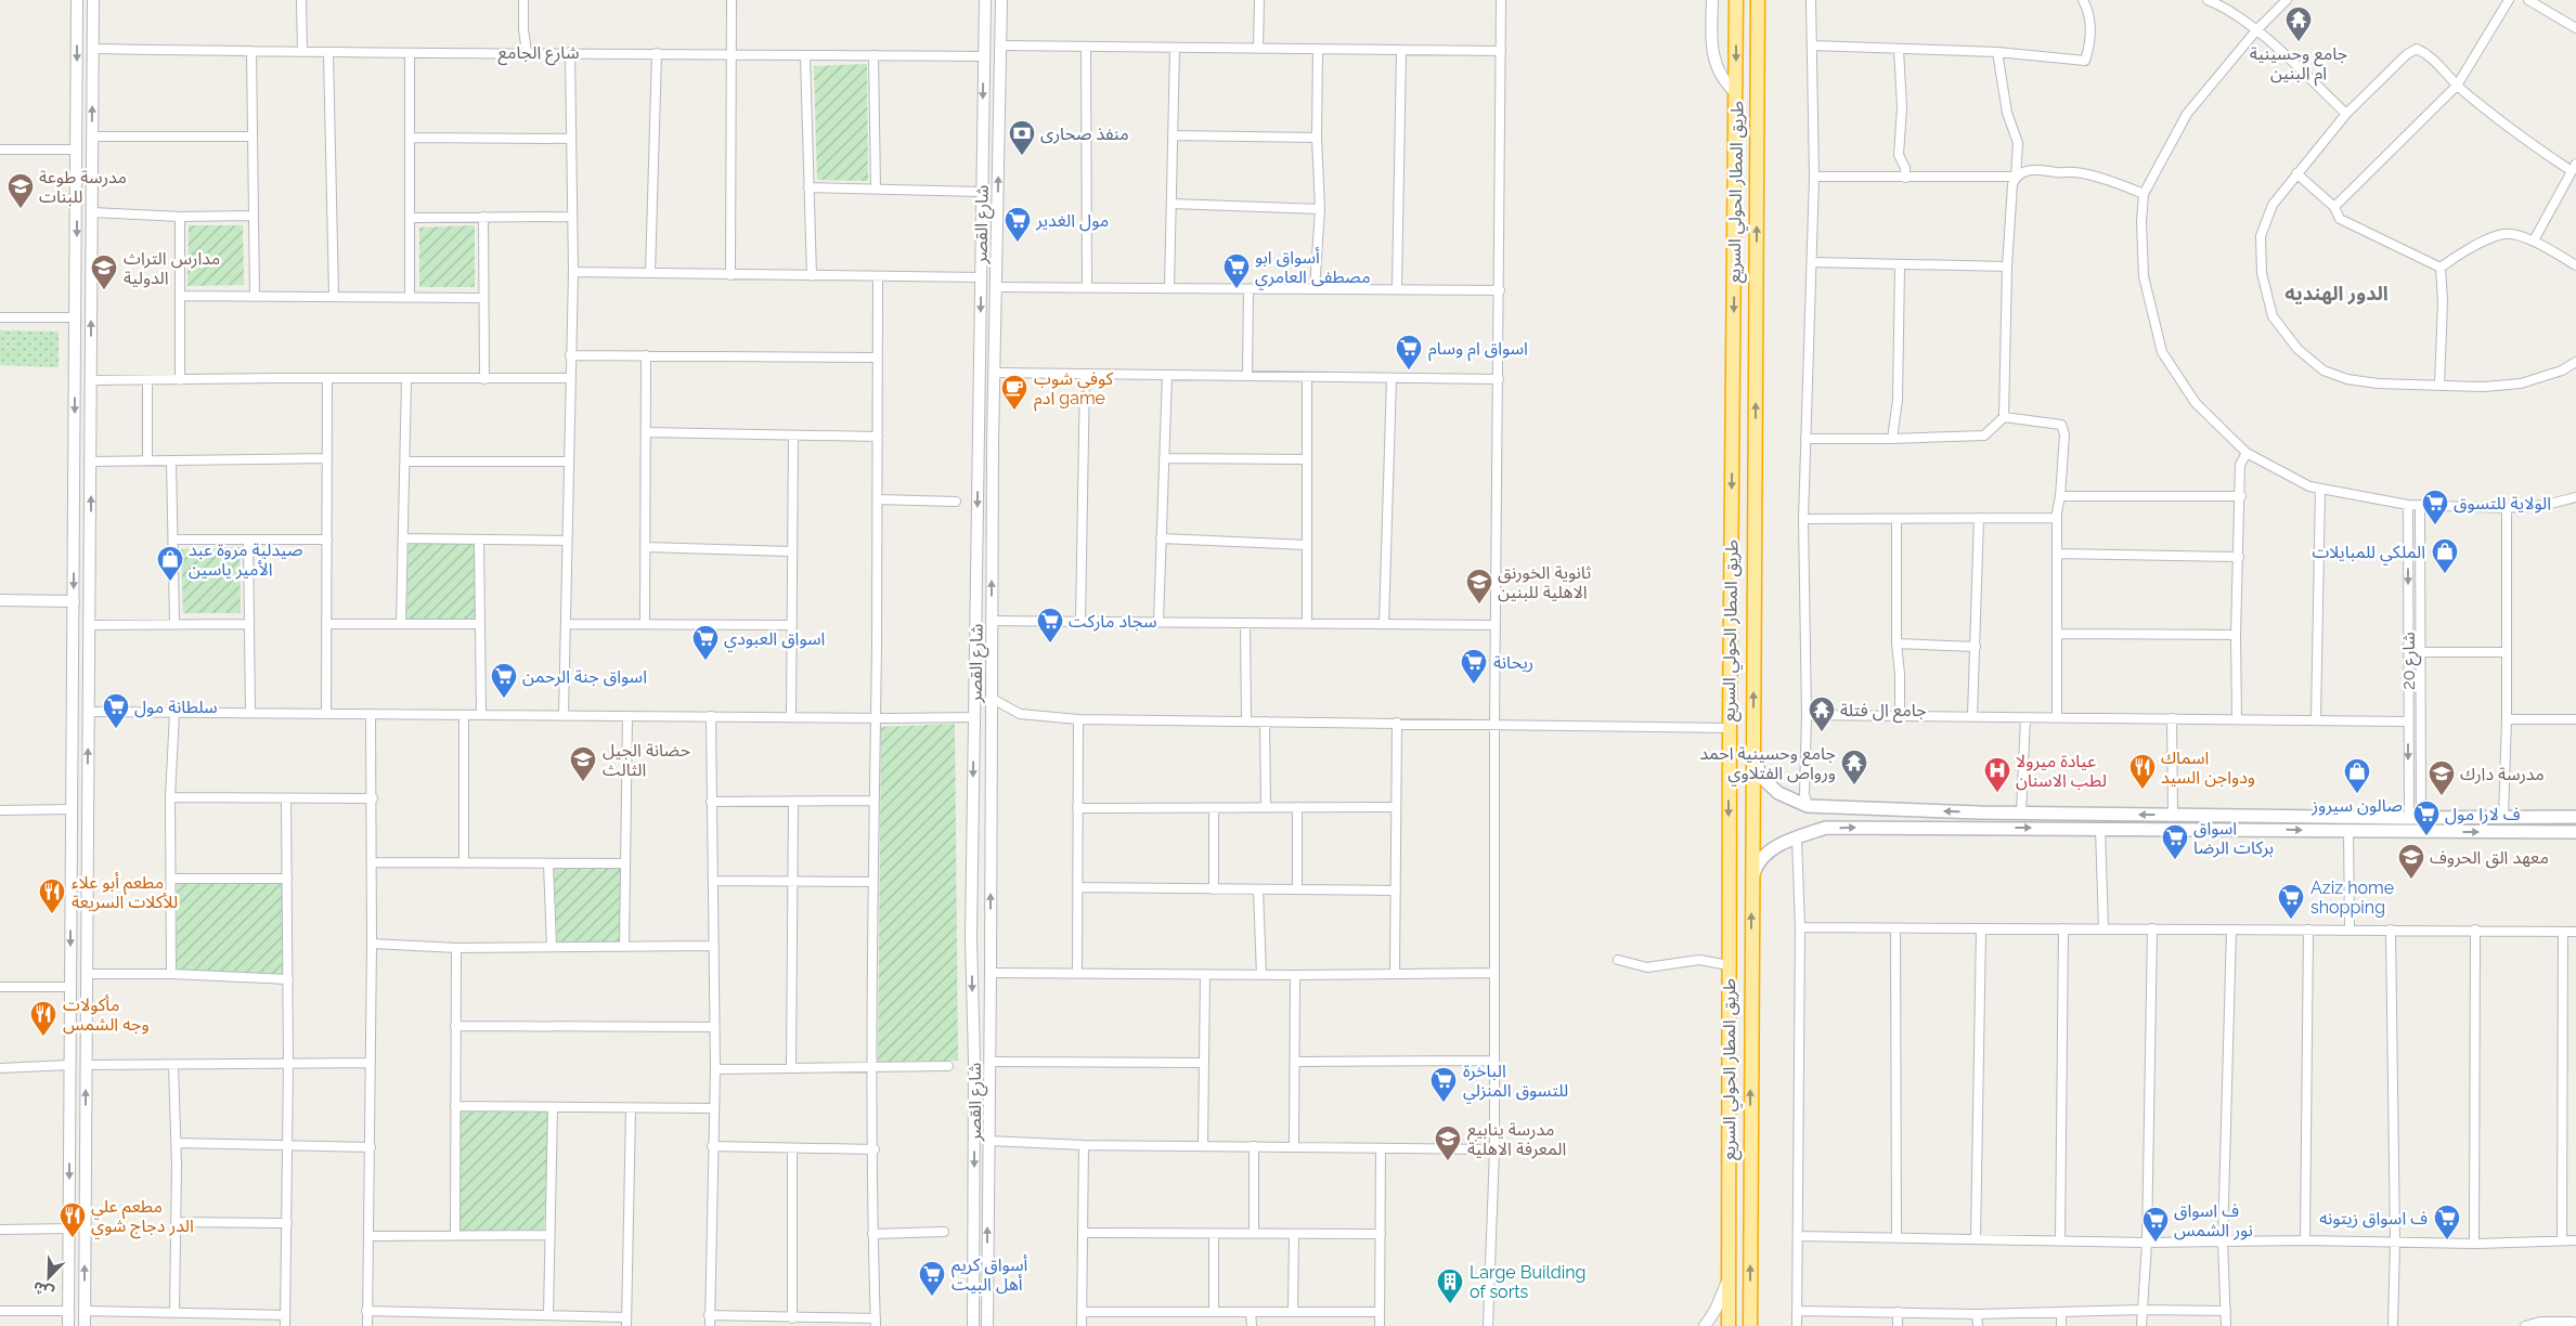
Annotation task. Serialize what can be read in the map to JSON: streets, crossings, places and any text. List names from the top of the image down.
{
  "streets": {
    "highway": ["طريق المطار الحولي السريع"],
    "street": ["شارع الجامع", "شارع القصر", "شارع 20"]
  },
  "crossings": [
    ["شارع الجامع", "شارع القصر"]
  ],
  "districts": ["الدور الهنديه"],
  "places": {
    "temple": ["جامع وحسينية ام البنين", "جامع ال فتلة", "جامع وحسينية احمد ورواص الفتلاوي"],
    "bank": ["منفذ صحارى"],
    "school or university": [
      "مدرسة طوعة للبنات",
      "مدارس التراث الدولية",
      "ثانوية الخورنق الاهلية للبنين",
      "حضانة الجيل الثالث",
      "مدرسة دارك",
      "معهد الق الحروف",
      "مدرسة ينابيع المعرفة الاهلية"
    ],
    "supermarket": [
      "مول الغدير",
      "أسواق ابو مصطفى العامري",
      "اسواق ام وسام",
      "الولاية للتسوق",
      "سجاد ماركت",
      "اسواق العبودي",
      "ريحانة",
      "اسواق جنة الرحمن",
      "سلطانة مول",
      "ف لارا مول",
      "اسواق بركات الرضا",
      "Aziz home shopping",
      "الباخرة للتسوق المنزلي",
      "ف اسواق زيتونه",
      "ف اسواق نور الشمس",
      "أسواق كريم أهل البيت"
    ],
    "cafe": ["كوفي شوب ادم game"],
    "shop": ["الملكي للمبايلات", "صيدلية مروة عبد الأمير ياسين", "صالون سيروز"],
    "restaurant": [
      "اسماك ودواجن السيد",
      "مطعم أبو علاء للأكلات السريعة",
      "مأكولات وجه الشمس",
      "مطعم علي الدر دجاج شوي"
    ],
    "hospital": ["عيادة ميرولا لطب الاسنان"],
    "building": ["Large Building of sorts"]
  },
  "north": "bottom left"
}
